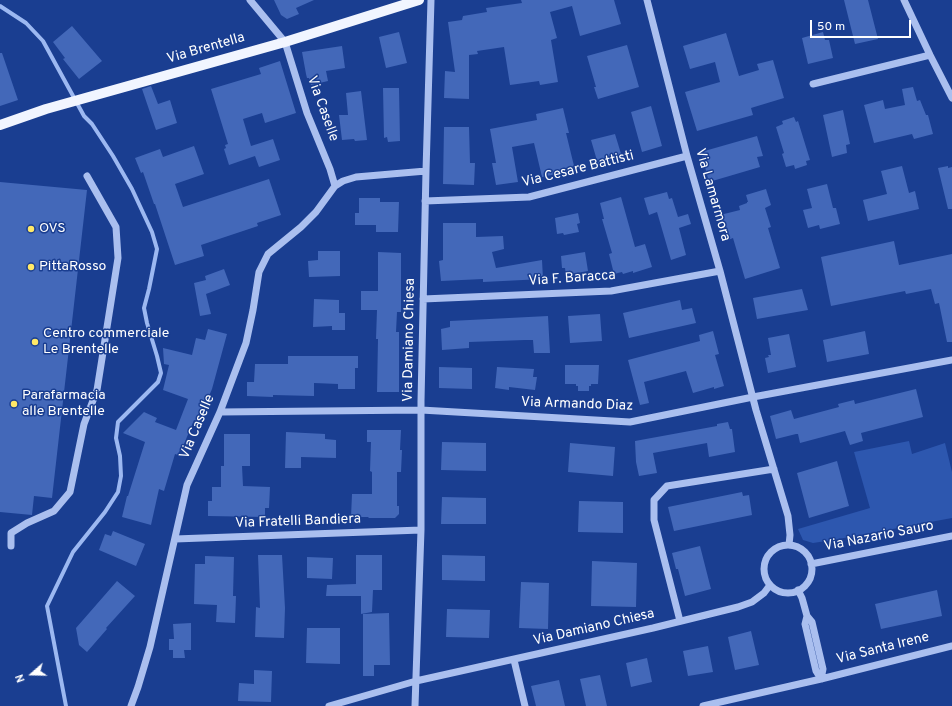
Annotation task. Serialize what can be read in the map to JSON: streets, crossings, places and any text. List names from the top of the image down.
{
  "streets": {
    "main road": ["Via Brentella"],
    "street": [
      "Via Caselle",
      "Via Cesare Battisti",
      "Via Lamarmora",
      "Via F. Baracca",
      "Via Damiano Chiesa",
      "Via Armando Diaz",
      "Via Fratelli Bandiera",
      "Via Nazario Sauro",
      "Via Santa Irene"
    ]
  },
  "crossings": [
    ["Via Brentella", "Via Caselle"],
    ["Via Caselle", "Via Damiano Chiesa"],
    ["Via Caselle", "Via Armando Diaz"],
    ["Via Caselle", "Via Fratelli Bandiera"],
    ["Via Cesare Battisti", "Via Lamarmora"],
    ["Via Cesare Battisti", "Via Damiano Chiesa"],
    ["Via Lamarmora", "Via F. Baracca"],
    ["Via Lamarmora", "Via Armando Diaz"],
    ["Via F. Baracca", "Via Damiano Chiesa"],
    ["Via Damiano Chiesa", "Via Armando Diaz"],
    ["Via Damiano Chiesa", "Via Fratelli Bandiera"],
    ["Via Damiano Chiesa", "Via Nazario Sauro"],
    ["Via Damiano Chiesa", "Via Santa Irene"],
    ["Via Nazario Sauro", "Via Santa Irene"]
  ],
  "places": [
    "OVS",
    "PittaRosso",
    "Centro commerciale Le Brentelle",
    "Parafarmacia alle Brentelle"
  ],
  "scale_bar": "50 m",
  "north": "left"
}
